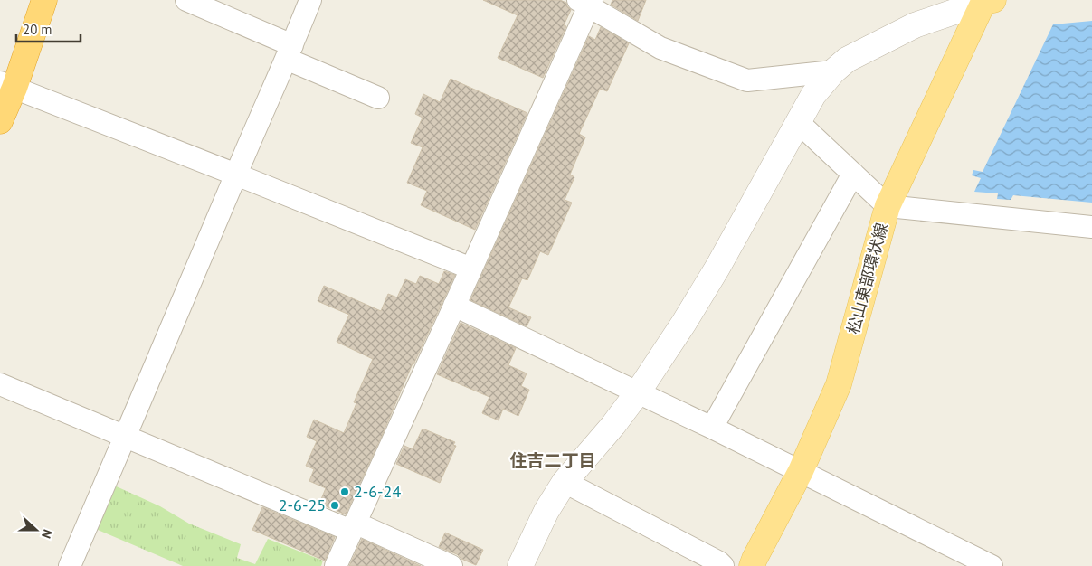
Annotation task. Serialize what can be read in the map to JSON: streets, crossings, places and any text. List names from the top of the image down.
{
  "streets": {
    "main road": ["松山東部環状線"]
  },
  "districts": ["住吉二丁目"],
  "places": ["2-6-24", "2-6-25"],
  "scale_bar": "20 m",
  "north": "right"
}
